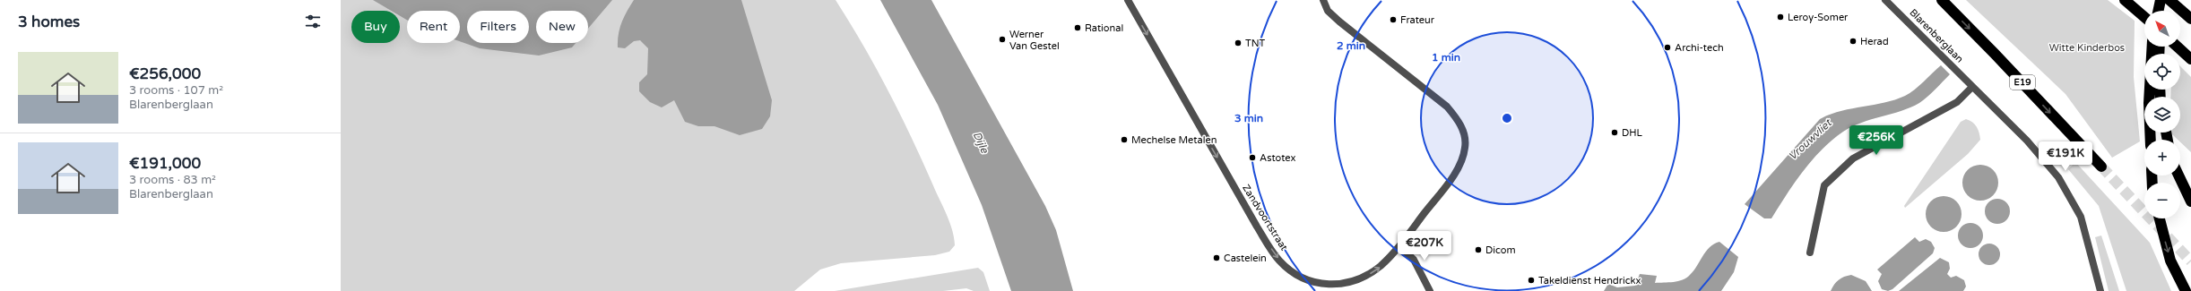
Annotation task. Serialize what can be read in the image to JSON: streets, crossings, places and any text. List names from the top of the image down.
{
  "streets": {
    "highway": ["E19"],
    "street": ["Blarenberglaan", "Zandvoortstraat"]
  },
  "one_way": ["Zandvoortstraat"],
  "water": ["Vrouwvliet", "Dijle"],
  "parks": ["Witte Kinderbos"],
  "places": [
    "Leroy-Somer",
    "Frateur",
    "Rational",
    "Werner Van Gestel",
    "Herad",
    "TNT",
    "Archi-tech",
    "DHL",
    "Mechelse Metalen",
    "Astotex",
    "Dicom",
    "Castelein",
    "Takeldienst Hendrickx"
  ],
  "north": "top left",
  "page": {
    "heading": "3 homes",
    "map_buttons": ["+", "−"],
    "chip": [
      "Buy",
      "Rent",
      "Filters",
      "New"
    ],
    "list": [
      {
        "name": "€256,000",
        "note": "3 rooms · 107 m² · Blarenberglaan"
      },
      {
        "name": "€191,000",
        "note": "3 rooms · 83 m² · Blarenberglaan"
      }
    ],
    "price": ["€256K", "€191K", "€207K"]
  },
  "rings": ["2 min", "1 min", "3 min"]
}
